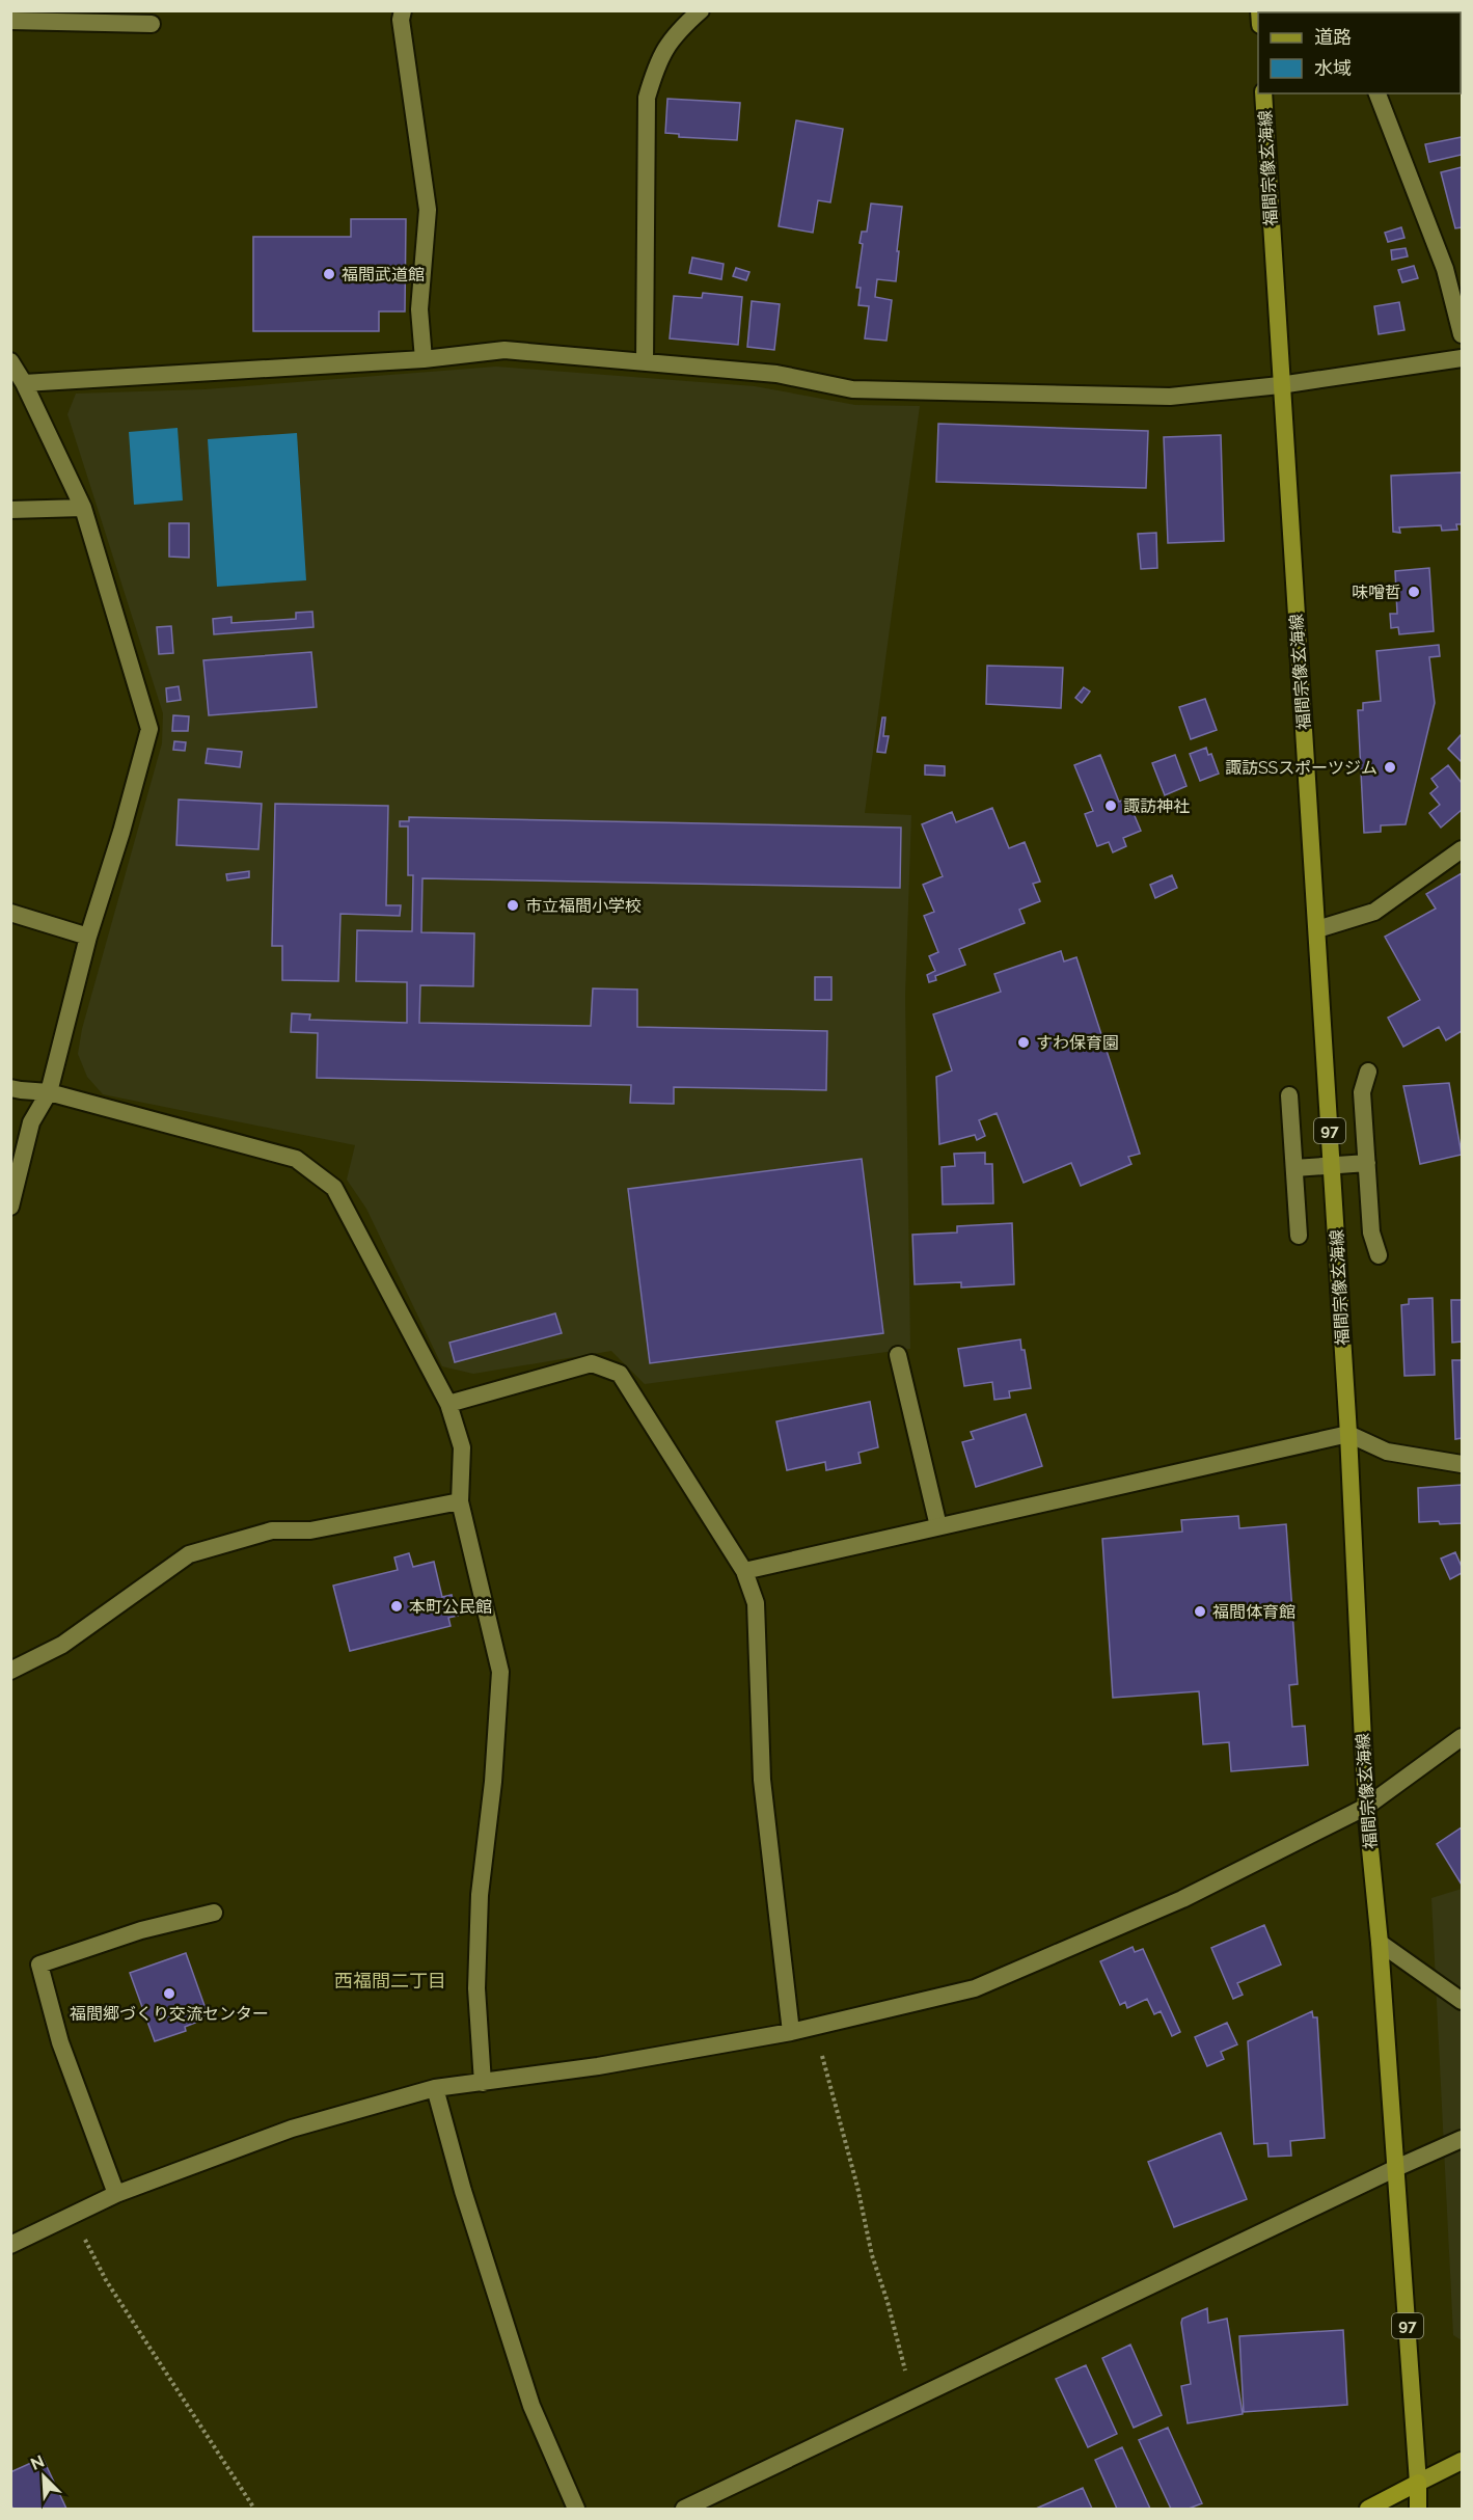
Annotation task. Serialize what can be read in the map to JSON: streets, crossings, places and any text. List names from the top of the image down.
{
  "streets": {
    "main road": ["福間宗像玄海線", "97"]
  },
  "districts": ["西福間二丁目"],
  "places": [
    "福間武道館",
    "味噌哲",
    "諏訪SSスポーツジム",
    "諏訪神社",
    "市立福間小学校",
    "すわ保育園",
    "本町公民館",
    "福間体育館",
    "福間郷づくり交流センター"
  ],
  "legend": ["道路", "水域"],
  "north": "top left"
}
